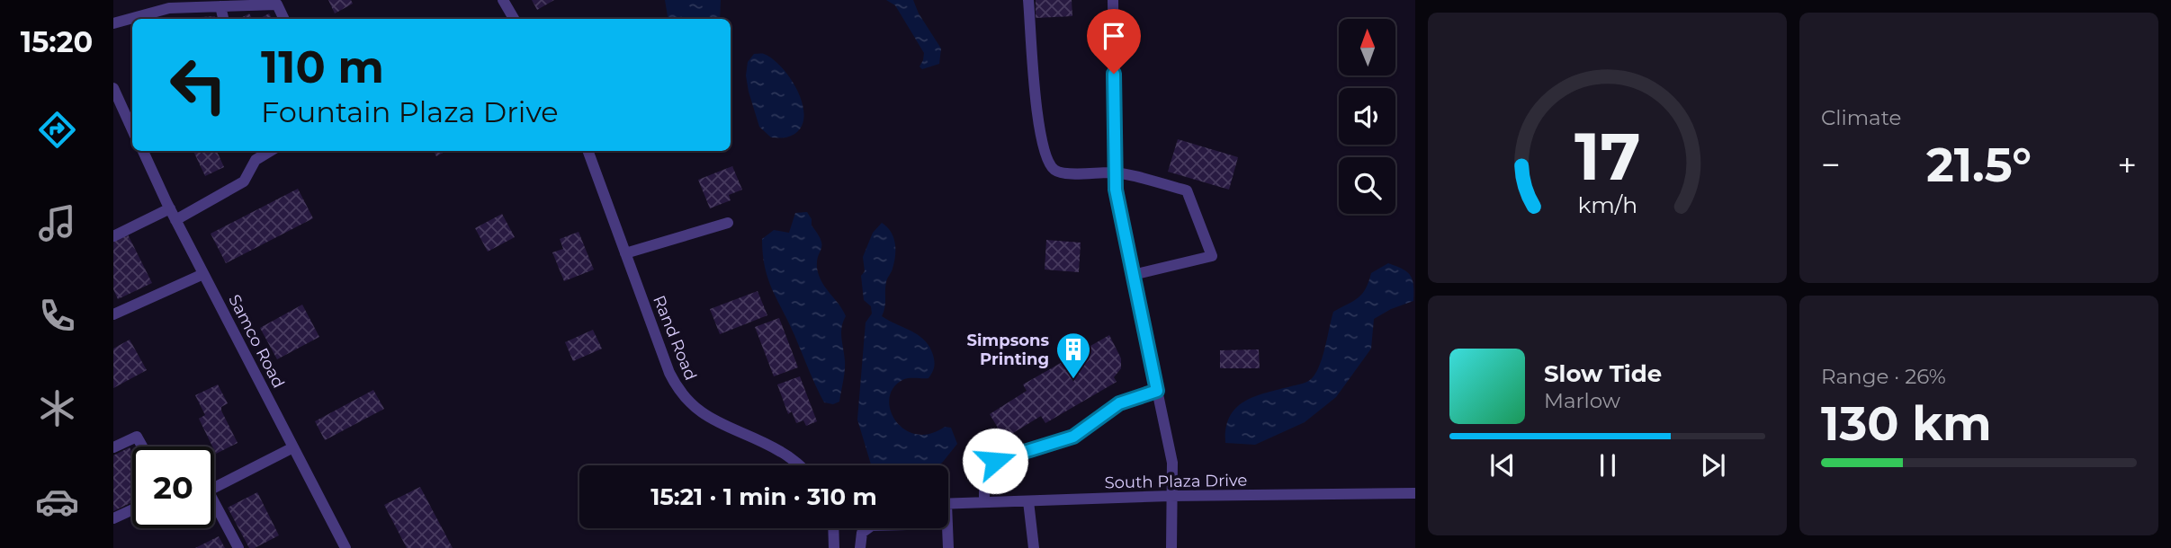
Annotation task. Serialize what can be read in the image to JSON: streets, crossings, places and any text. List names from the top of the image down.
{
  "streets": {
    "street": ["Rand Road", "Samco Road", "South Plaza Drive"]
  },
  "places": {
    "building": ["Simpsons Printing"]
  },
  "north": "top",
  "page": {
    "tabs": "15:20",
    "tile": [
      "Climate",
      ["Range · 26%", "130 km"]
    ],
    "turn": ["110 m", "Fountain Plaza Drive"],
    "heat": ["−", "21.5°", "+"],
    "song": ["Slow Tide", "Marlow"],
    "limit": "20",
    "trip": "15:21 · 1 min · 310 m",
    "gauge": ["17", "km/h"]
  }
}
